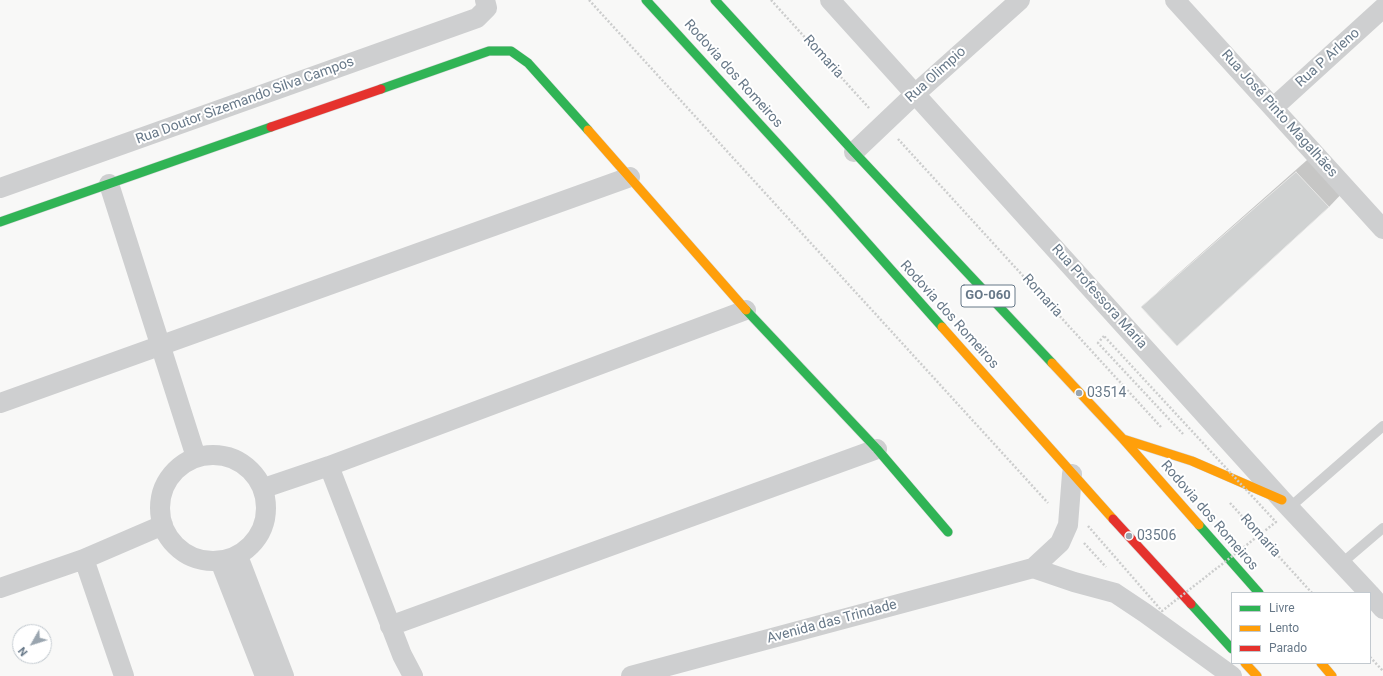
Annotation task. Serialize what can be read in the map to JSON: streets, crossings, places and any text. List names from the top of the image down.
{
  "streets": {
    "main road": ["Rodovia dos Romeiros", "GO-060"],
    "street": [
      "Rua P Arleno",
      "Rua Olimpio",
      "Rua Doutor Sizemando Silva Campos",
      "Rua José Pinto Magalhães",
      "Rua Professora Maria",
      "Avenida das Trindade"
    ],
    "path": ["Romaria"]
  },
  "crossings": [
    ["Romaria", "Rua Olimpio"],
    ["Rua P Arleno", "Rua José Pinto Magalhães"],
    ["Rodovia dos Romeiros", "Rua Olimpio"],
    ["Rodovia dos Romeiros", "Avenida das Trindade"],
    ["Rua Olimpio", "Rua Professora Maria"]
  ],
  "places": ["03514", "03506"],
  "legend": ["Livre", "Lento", "Parado"],
  "north": "bottom left"
}
